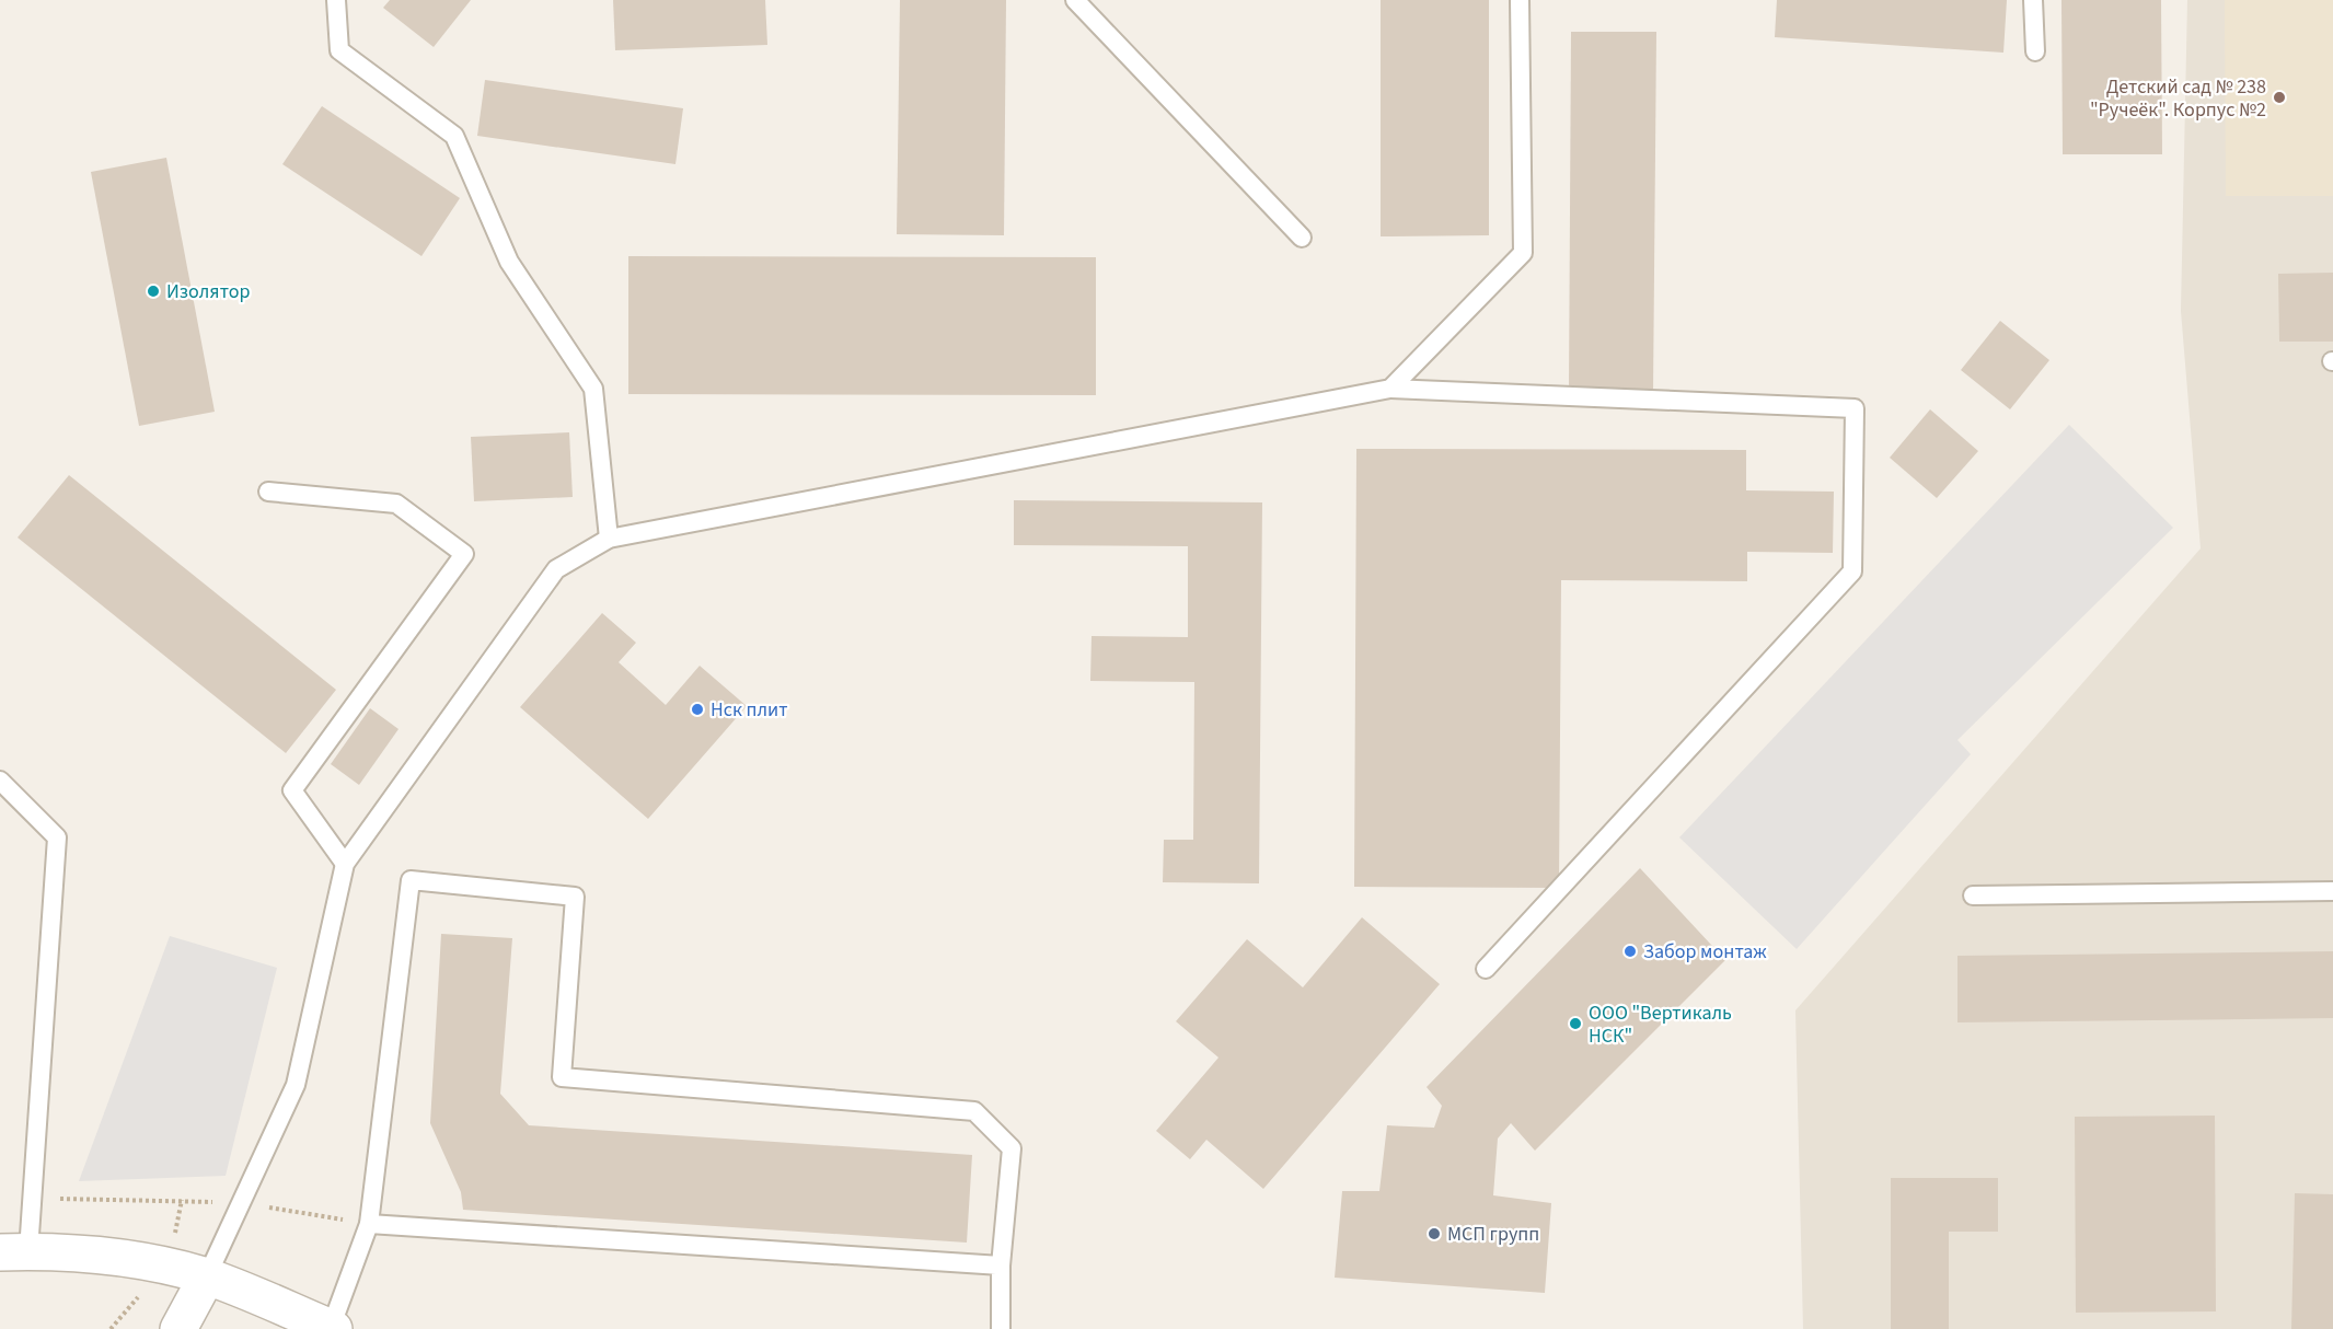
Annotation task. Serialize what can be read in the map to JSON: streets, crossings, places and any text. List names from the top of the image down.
{
  "places": [
    "Детский сад № 238 \"Ручеёк\". Корпус №2",
    "Изолятор",
    "Нск плит",
    "Забор монтаж",
    "ООО \"Вертикаль НСК\"",
    "МСП групп"
  ]
}
